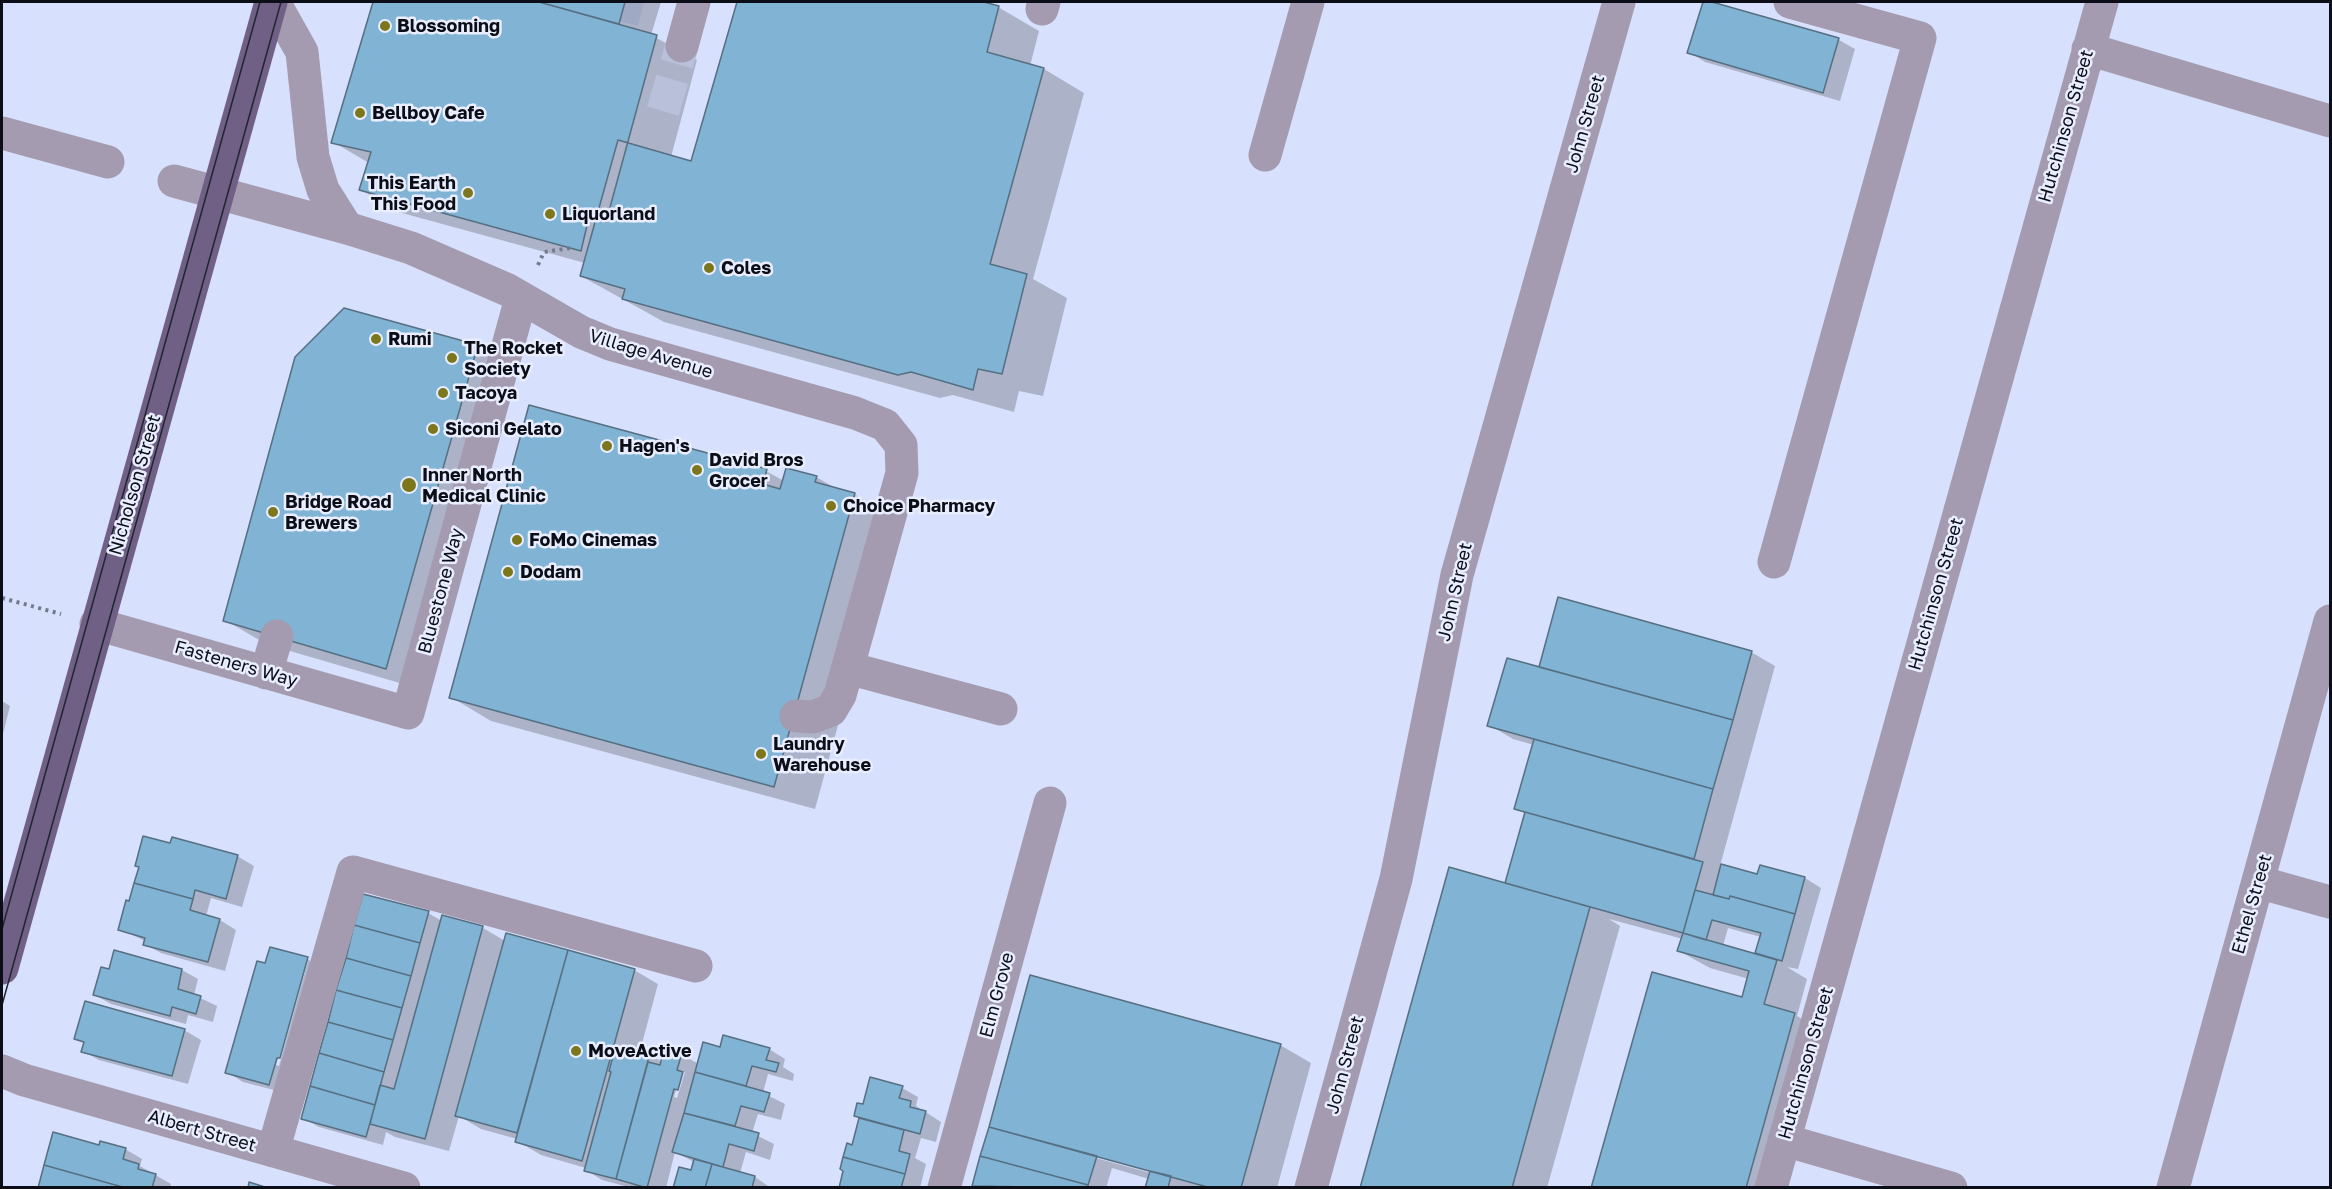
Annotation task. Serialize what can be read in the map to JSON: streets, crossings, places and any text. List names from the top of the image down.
{
  "streets": {
    "main road": ["Nicholson Street"],
    "street": [
      "John Street",
      "Hutchinson Street",
      "Village Avenue",
      "Bluestone Way",
      "Fasteners Way",
      "Ethel Street",
      "Elm Grove",
      "Albert Street"
    ]
  },
  "crossings": [
    ["Village Avenue", "Nicholson Street"],
    ["Village Avenue", "Bluestone Way"],
    ["Nicholson Street", "Fasteners Way"],
    ["Bluestone Way", "Fasteners Way"]
  ],
  "places": [
    "Blossoming",
    "Bellboy Cafe",
    "This Earth This Food",
    "Liquorland",
    "Coles",
    "Rumi",
    "The Rocket Society",
    "Tacoya",
    "Siconi Gelato",
    "Hagen's",
    "David Bros Grocer",
    "Inner North Medical Clinic",
    "Choice Pharmacy",
    "Bridge Road Brewers",
    "FoMo Cinemas",
    "Dodam",
    "Laundry Warehouse",
    "MoveActive"
  ]
}
